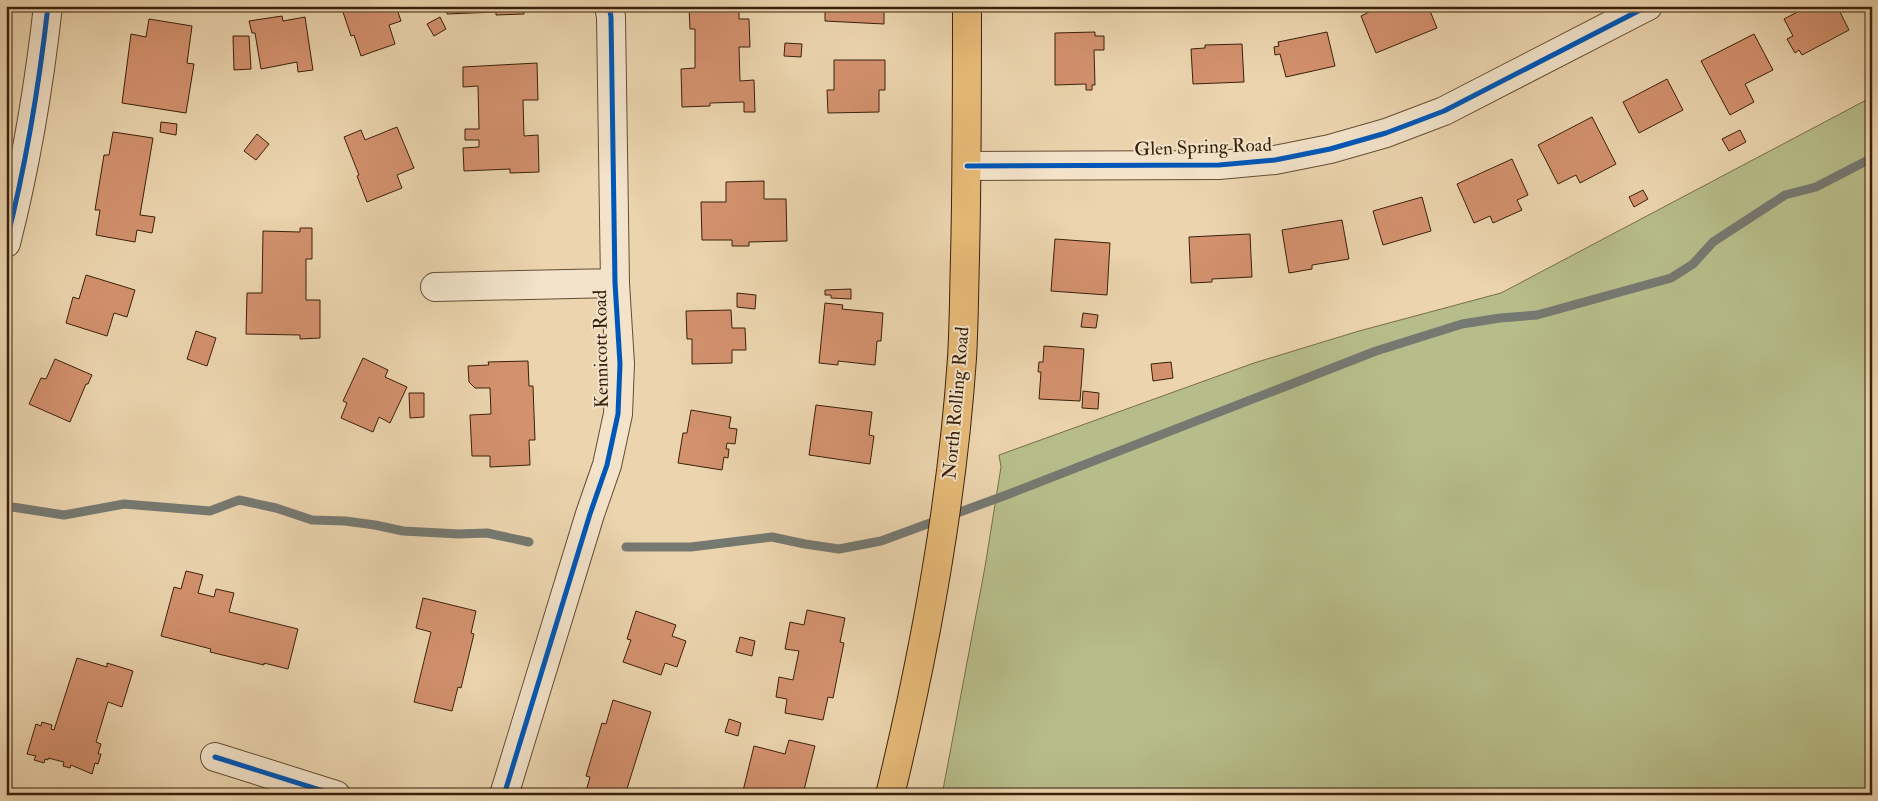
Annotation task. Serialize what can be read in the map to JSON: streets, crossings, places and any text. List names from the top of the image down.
{
  "streets": {
    "main road": ["North Rolling Road"],
    "street": ["Glen Spring Road", "Kennicott Road"]
  },
  "crossings": [
    ["Glen Spring Road", "North Rolling Road"]
  ]
}
